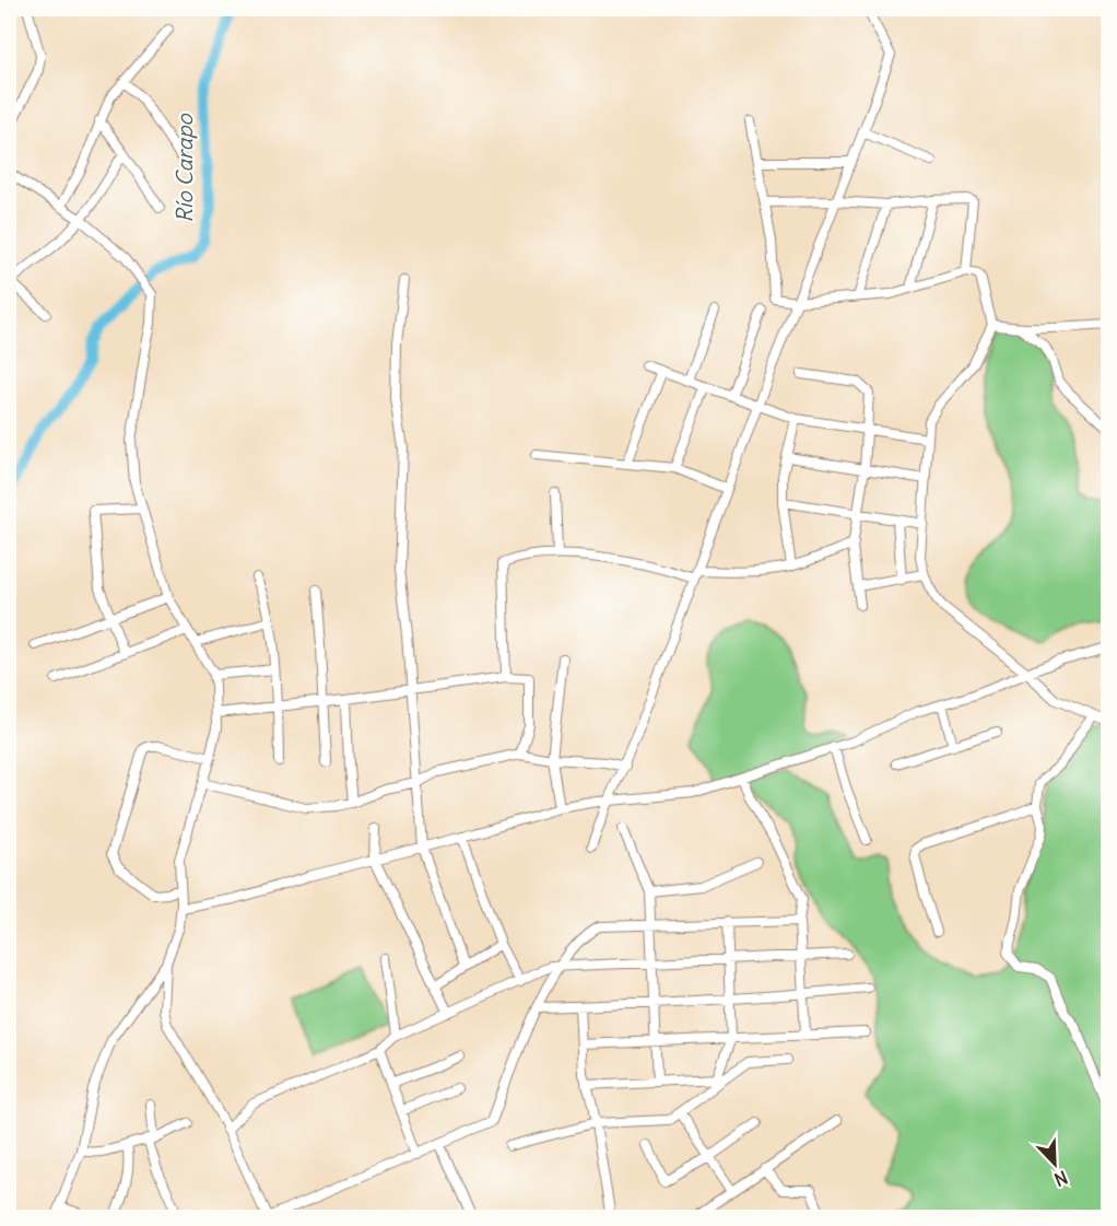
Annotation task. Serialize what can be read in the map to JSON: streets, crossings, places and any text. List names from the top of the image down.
{
  "water": ["Río Carapo"],
  "north": "bottom right"
}
